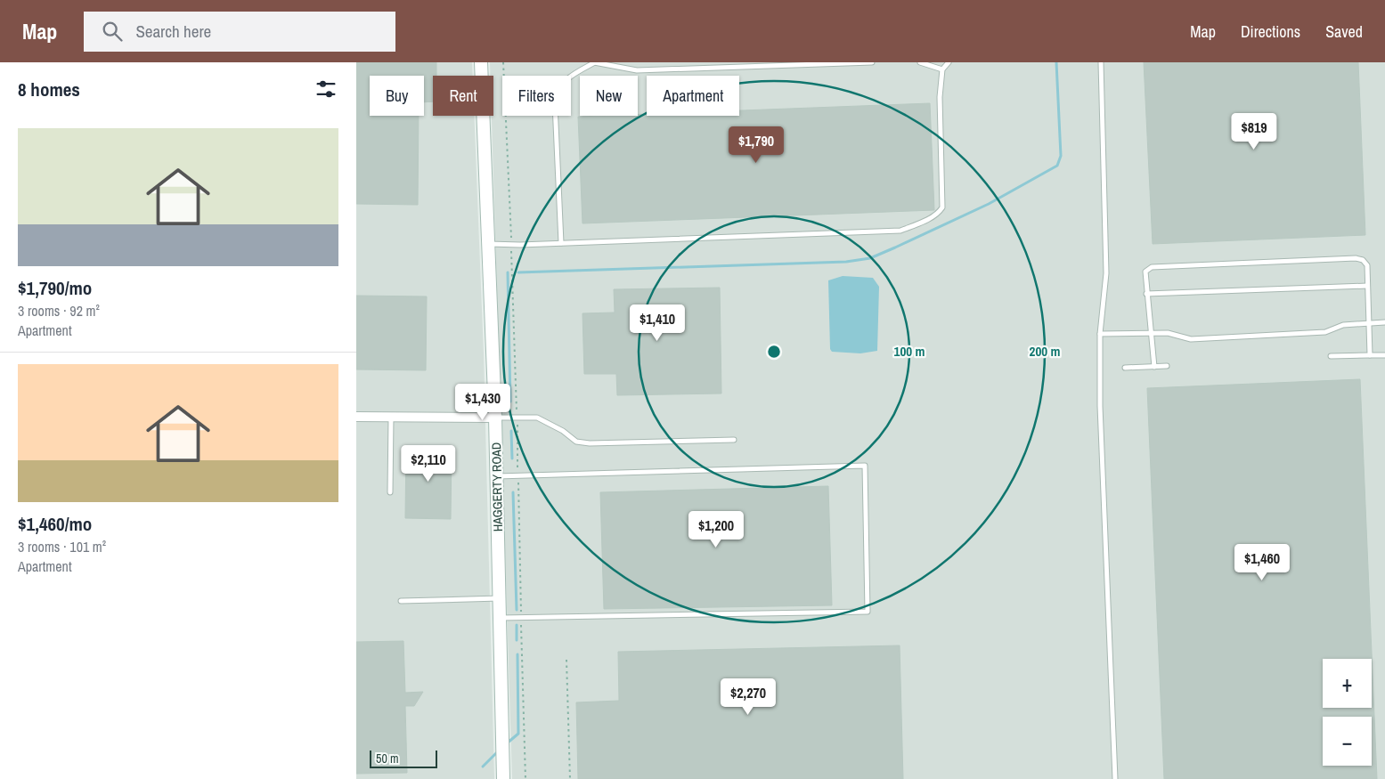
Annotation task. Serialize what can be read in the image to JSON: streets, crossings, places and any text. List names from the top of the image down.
{
  "streets": {
    "main road": ["HAGGERTY ROAD"]
  },
  "scale_bar": "50 m",
  "page": {
    "header": "Map",
    "search": "Search here",
    "nav": ["Map", "Directions", "Saved"],
    "heading": "8 homes",
    "chip": [
      "Buy",
      "Rent",
      "Filters",
      "New",
      "Apartment"
    ],
    "price": [
      "$819",
      "$1,790",
      "$1,410",
      "$1,430",
      "$2,110",
      "$1,200",
      "$1,460",
      "$2,270"
    ],
    "list": [
      {
        "name": "$1,790/mo",
        "note": "3 rooms · 92 m² · Apartment"
      },
      {
        "name": "$1,460/mo",
        "note": "3 rooms · 101 m² · Apartment"
      }
    ],
    "map_buttons": ["+", "−"],
    "scale": "50 m"
  },
  "rings": ["100 m", "200 m"]
}
